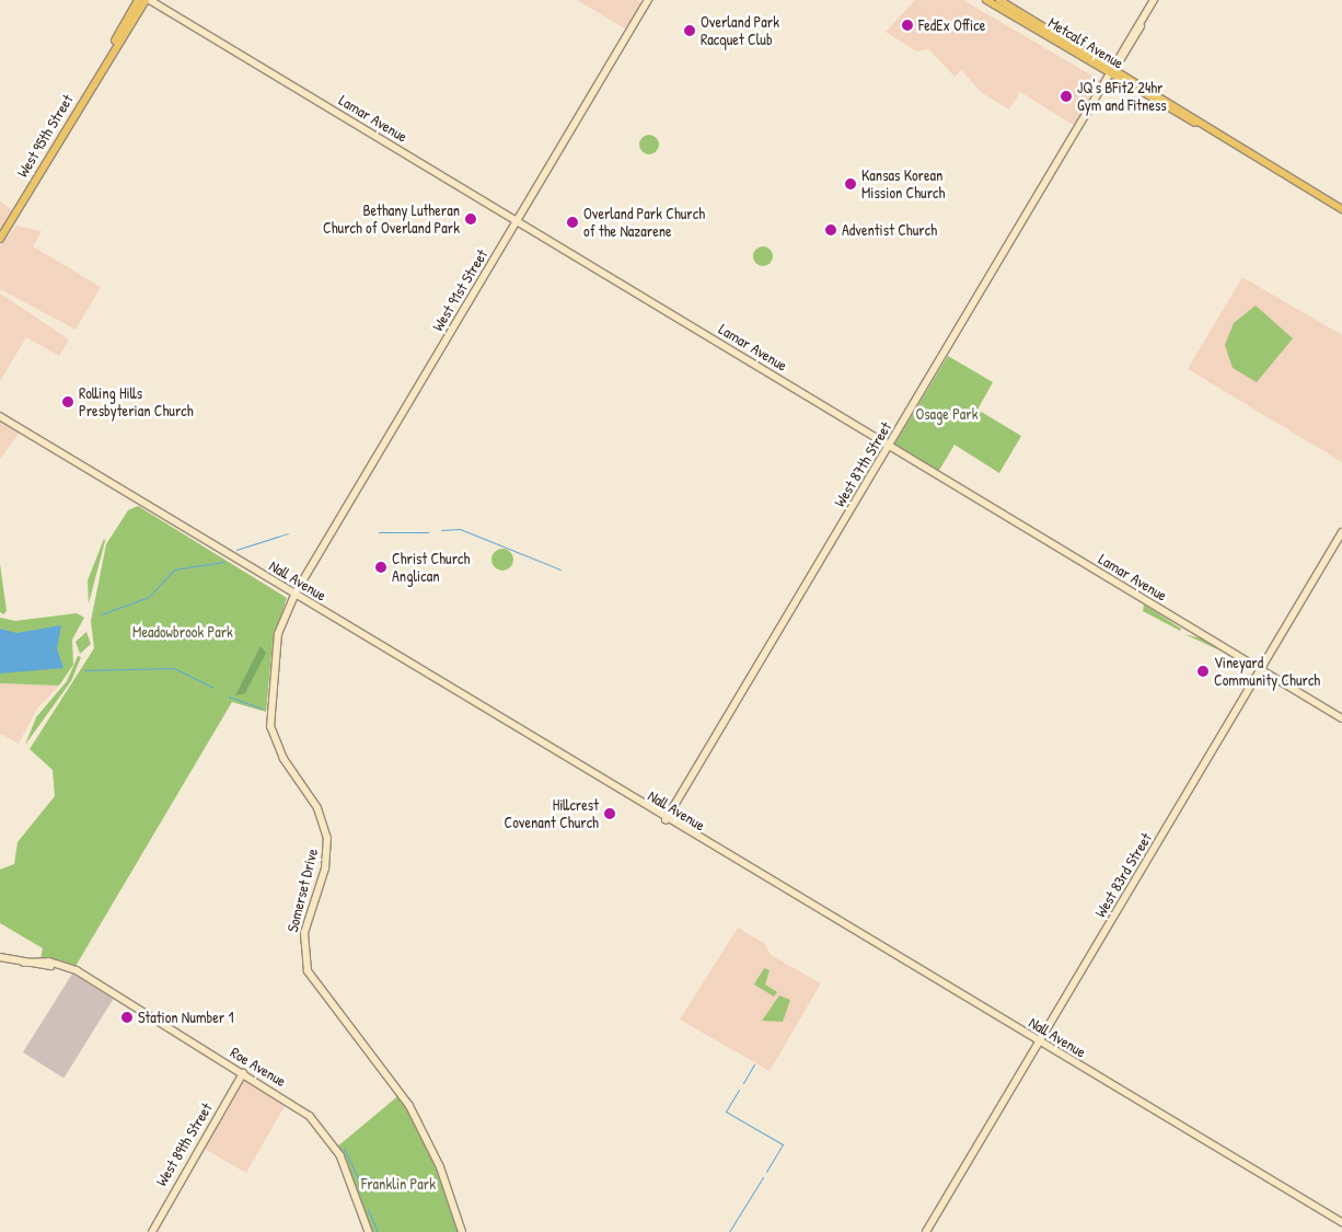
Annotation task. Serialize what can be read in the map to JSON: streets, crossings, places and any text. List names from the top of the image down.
{
  "streets": {
    "main road": ["Metcalf Avenue", "West 95th Street"],
    "street": [
      "Lamar Avenue",
      "West 91st Street",
      "West 87th Street",
      "Nall Avenue",
      "West 83rd Street",
      "Somerset Drive",
      "Roe Avenue",
      "West 89th Street"
    ]
  },
  "crossings": [
    ["Metcalf Avenue", "West 87th Street"],
    ["Lamar Avenue", "West 91st Street"],
    ["Lamar Avenue", "West 87th Street"],
    ["Lamar Avenue", "West 83rd Street"],
    ["West 91st Street", "Nall Avenue"],
    ["West 91st Street", "Somerset Drive"],
    ["West 87th Street", "Nall Avenue"],
    ["Nall Avenue", "West 83rd Street"],
    ["Nall Avenue", "Somerset Drive"],
    ["Roe Avenue", "West 89th Street"]
  ],
  "parks": ["Osage Park", "Meadowbrook Park", "Franklin Park"],
  "places": [
    "FedEx Office",
    "Overland Park Racquet Club",
    "JQ's BFit2 24hr Gym and Fitness",
    "Kansas Korean Mission Church",
    "Bethany Lutheran Church of Overland Park",
    "Overland Park Church of the Nazarene",
    "Adventist Church",
    "Rolling Hills Presbyterian Church",
    "Christ Church Anglican",
    "Vineyard Community Church",
    "Hillcrest Covenant Church",
    "Station Number 1"
  ]
}
